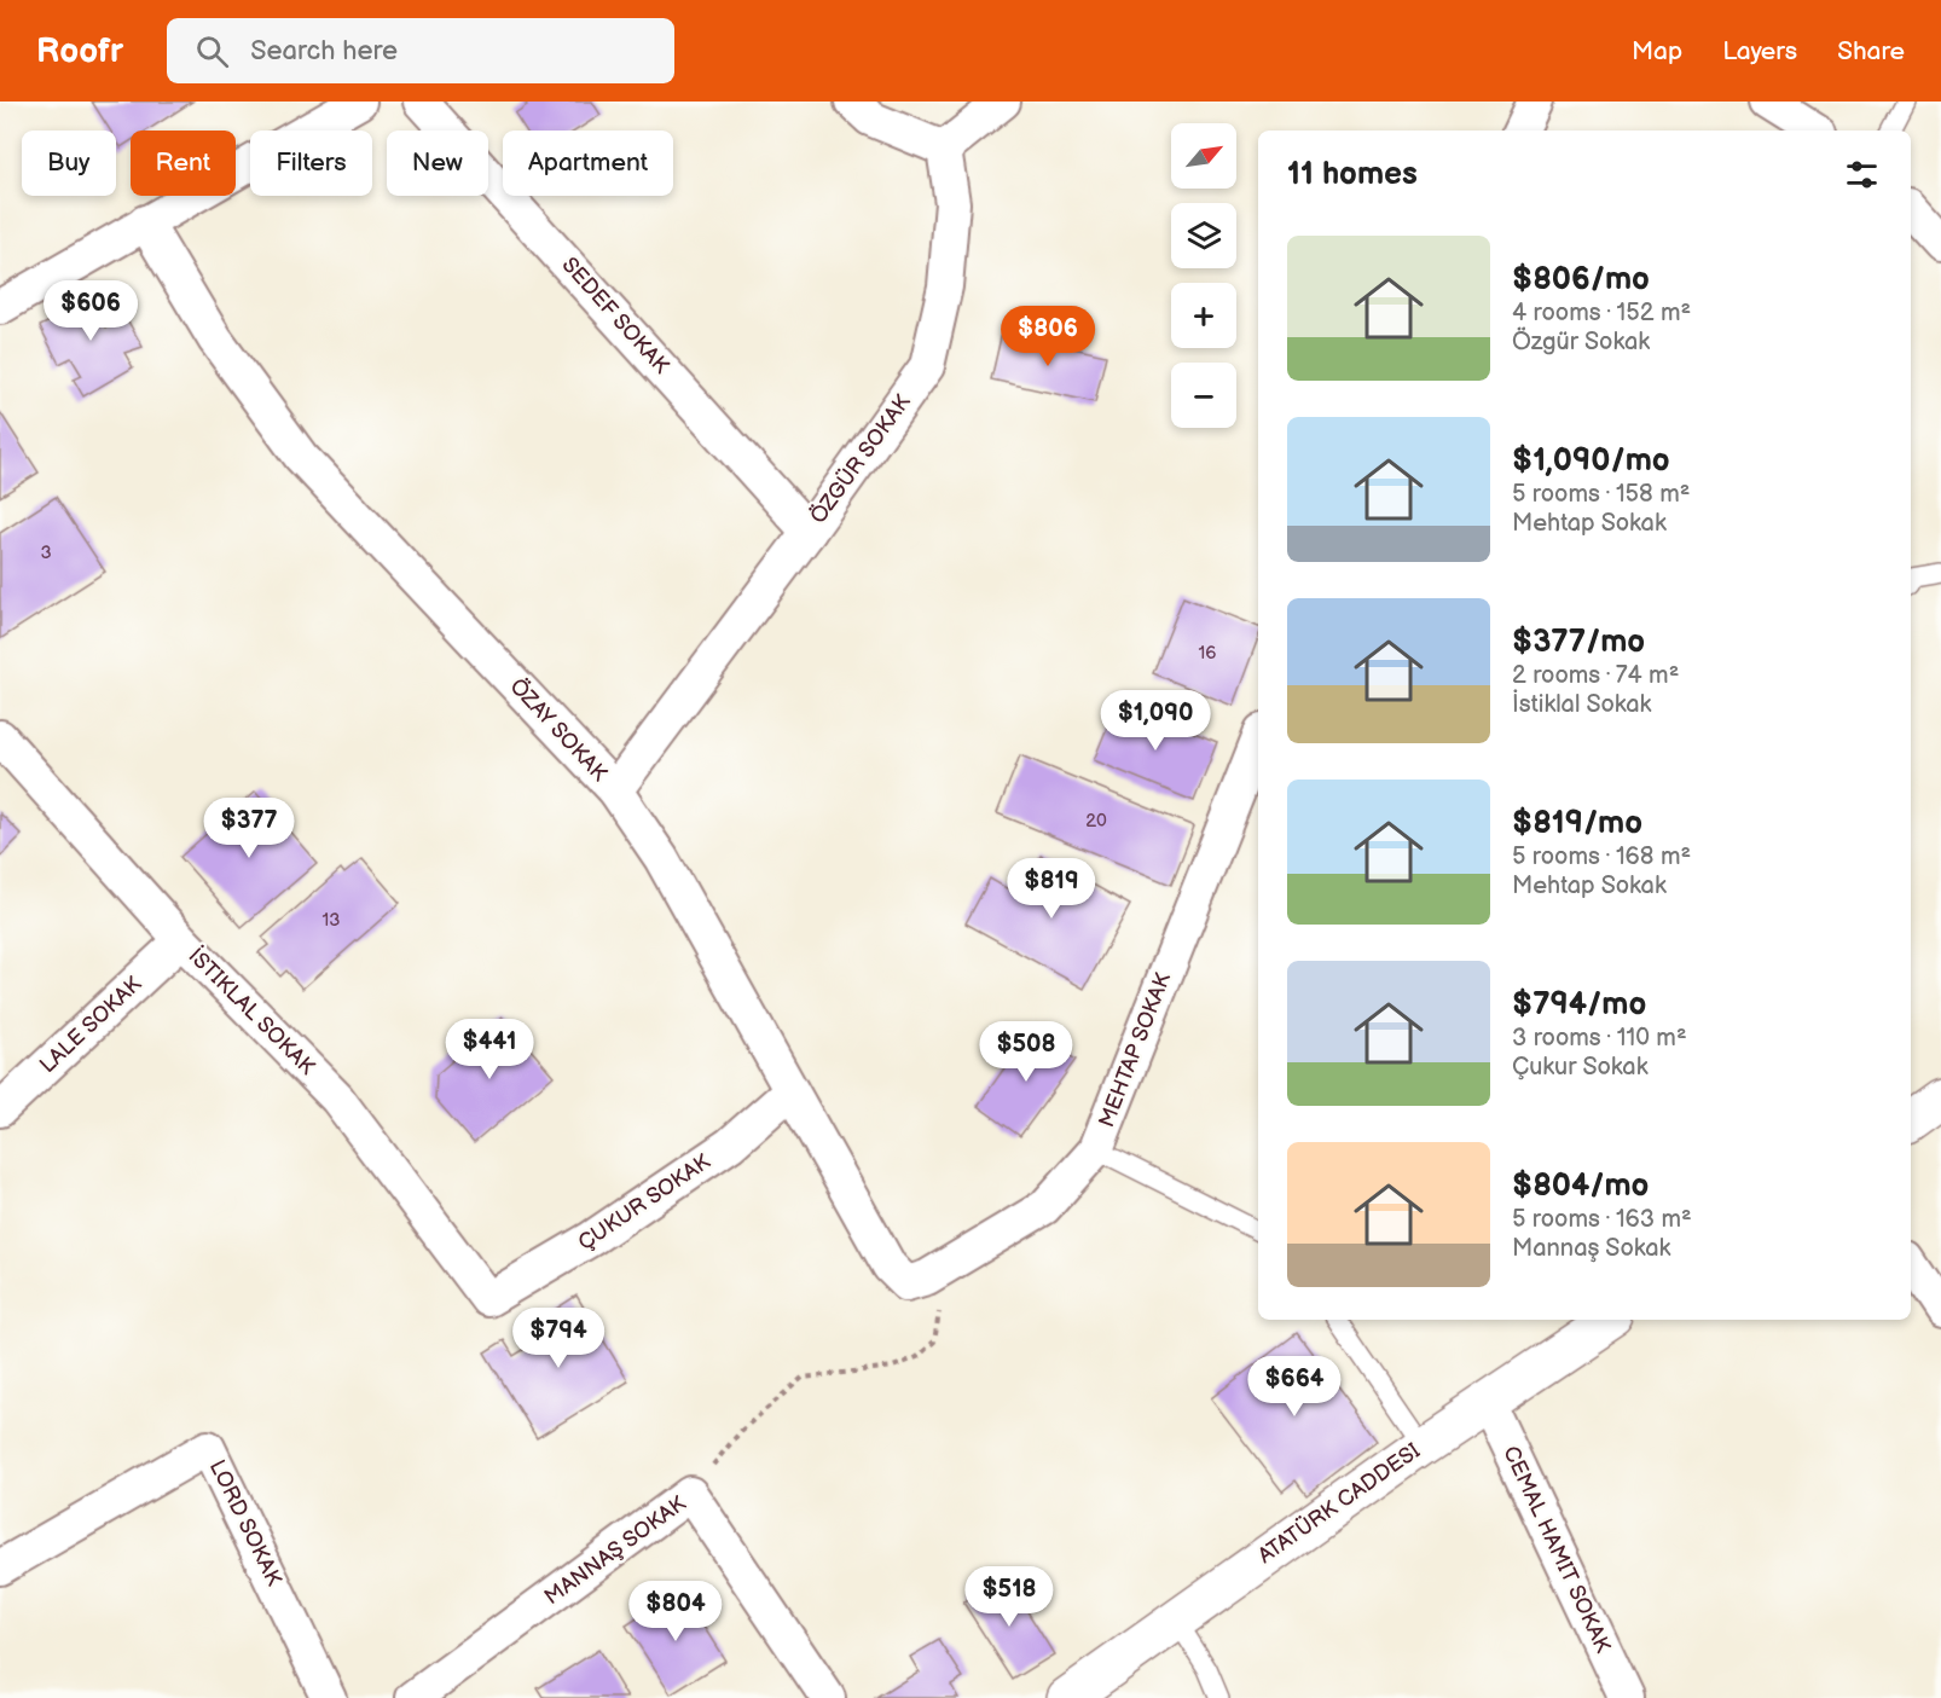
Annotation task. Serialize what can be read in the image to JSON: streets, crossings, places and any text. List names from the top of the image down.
{
  "streets": {
    "street": [
      "SEDEF SOKAK",
      "ÖZGÜR SOKAK",
      "ÖZAY SOKAK",
      "İSTIKLAL SOKAK",
      "LALE SOKAK",
      "MEHTAP SOKAK",
      "ÇUKUR SOKAK",
      "ATATÜRK CADDESI",
      "LORD SOKAK",
      "CEMAL HAMIT SOKAK",
      "MANNAŞ SOKAK"
    ]
  },
  "crossings": [
    ["SEDEF SOKAK", "ÖZGÜR SOKAK"],
    ["ÖZGÜR SOKAK", "ÖZAY SOKAK"],
    ["ÖZAY SOKAK", "MEHTAP SOKAK"],
    ["ÖZAY SOKAK", "ÇUKUR SOKAK"],
    ["İSTIKLAL SOKAK", "LALE SOKAK"],
    ["İSTIKLAL SOKAK", "ÇUKUR SOKAK"],
    ["ATATÜRK CADDESI", "CEMAL HAMIT SOKAK"]
  ],
  "house_numbers": [
    "3",
    "16",
    "20",
    "13"
  ],
  "north": "top right",
  "page": {
    "header": "Roofr",
    "search": "Search here",
    "nav": ["Map", "Layers", "Share"],
    "map_buttons": ["+", "−"],
    "chip": [
      "Buy",
      "Rent",
      "Filters",
      "New",
      "Apartment"
    ],
    "heading": "11 homes",
    "list": [
      {
        "name": "$806/mo",
        "note": "4 rooms · 152 m² · Özgür Sokak"
      },
      {
        "name": "$1,090/mo",
        "note": "5 rooms · 158 m² · Mehtap Sokak"
      },
      {
        "name": "$377/mo",
        "note": "2 rooms · 74 m² · İstiklal Sokak"
      },
      {
        "name": "$819/mo",
        "note": "5 rooms · 168 m² · Mehtap Sokak"
      },
      {
        "name": "$794/mo",
        "note": "3 rooms · 110 m² · Çukur Sokak"
      },
      {
        "name": "$804/mo",
        "note": "5 rooms · 163 m² · Mannaş Sokak"
      }
    ],
    "price": [
      "$606",
      "$806",
      "$1,090",
      "$377",
      "$819",
      "$441",
      "$508",
      "$794",
      "$664",
      "$518",
      "$804"
    ]
  }
}
